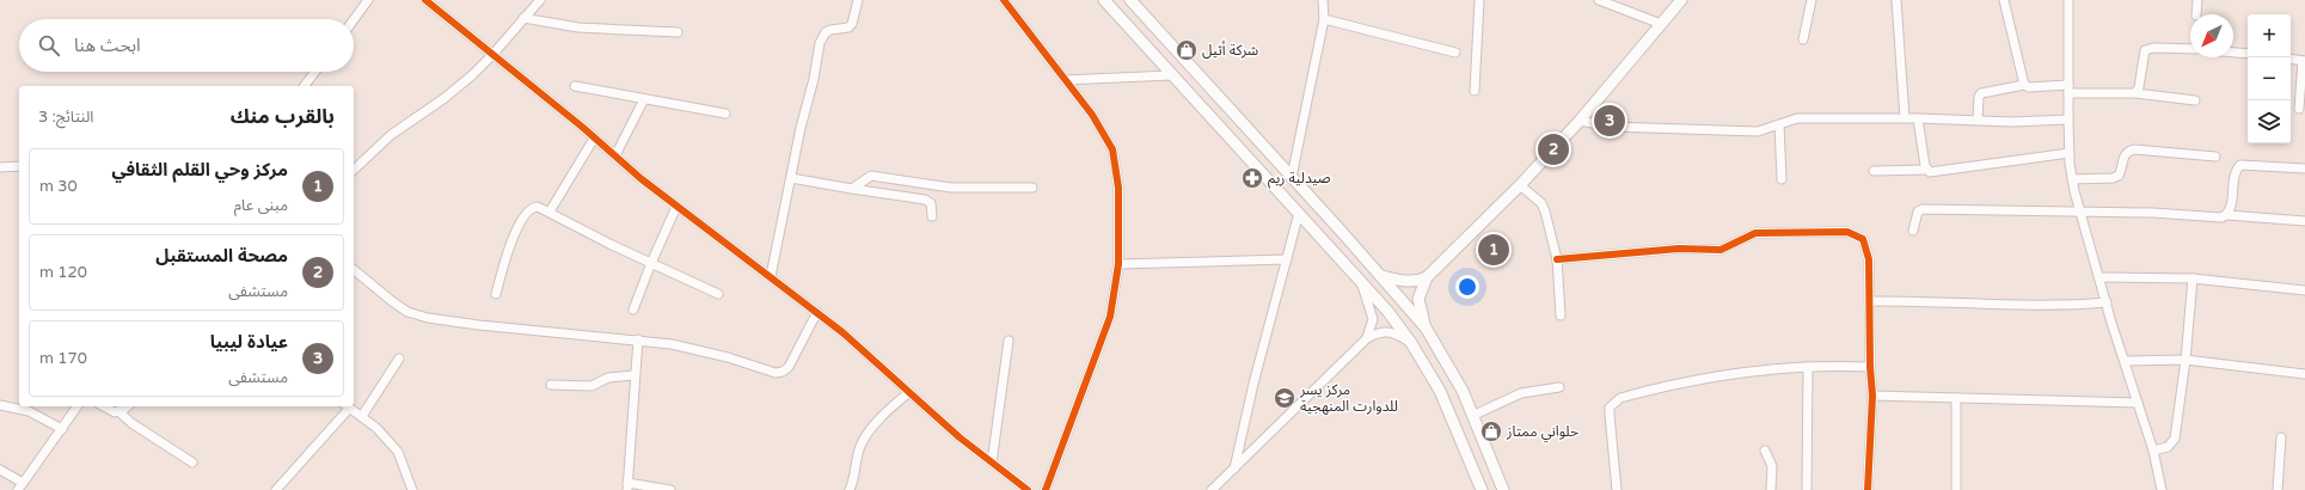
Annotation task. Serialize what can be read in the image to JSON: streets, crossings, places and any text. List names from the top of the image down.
{
  "places": {
    "shop": ["شركة أثيل", "حلواني ممتاز"],
    "pharmacy": ["صيدلية ريم"],
    "school or university": ["مركز يسر للدوارت المنهجية"]
  },
  "north": "bottom left",
  "page": {
    "map_buttons": ["+", "−"],
    "search": "ابحث هنا",
    "heading": ["بالقرب منك", "النتائج: 3"],
    "pins": ["3", "2", "1"],
    "list": [
      {
        "mark": "1",
        "name": "مركز وحي القلم الثقافي",
        "note": "مبنى عام",
        "value": "30 m"
      },
      {
        "mark": "2",
        "name": "مصحة المستقبل",
        "note": "مستشفى",
        "value": "120 m"
      },
      {
        "mark": "3",
        "name": "عيادة ليبيا",
        "note": "مستشفى",
        "value": "170 m"
      }
    ]
  }
}
